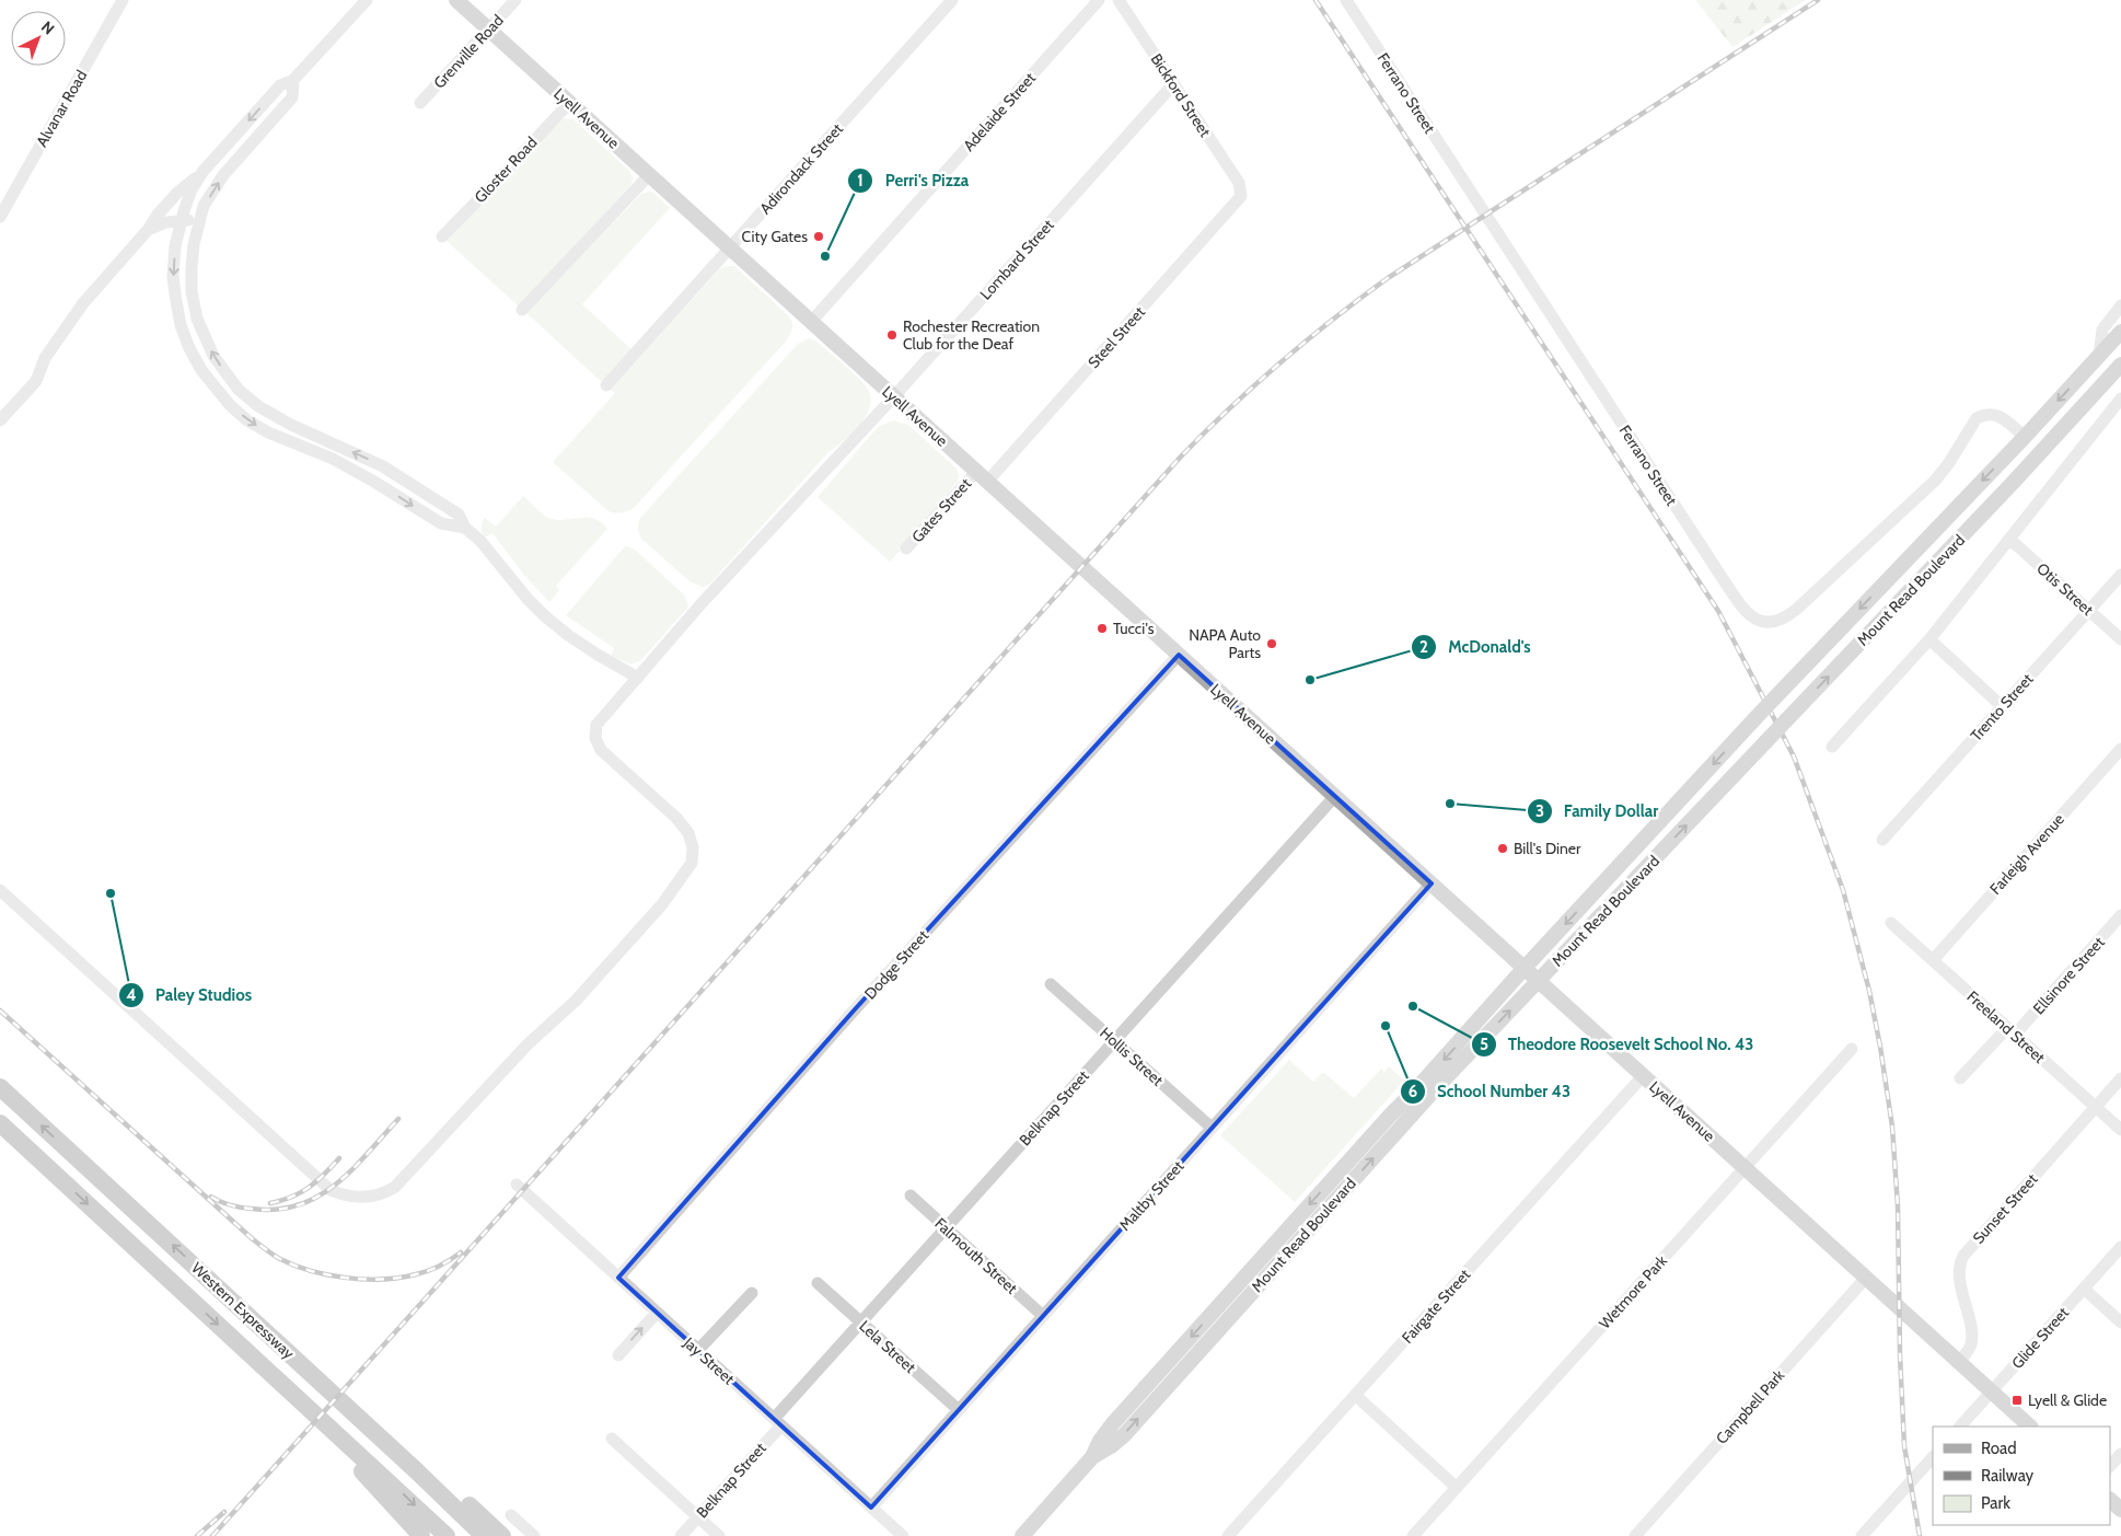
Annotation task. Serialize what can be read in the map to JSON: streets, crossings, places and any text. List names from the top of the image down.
{
  "streets": {
    "highway": ["Western Expressway"],
    "main road": ["Lyell Avenue", "Mount Read Boulevard"],
    "street": [
      "Grenville Road",
      "Ferrano Street",
      "Bickford Street",
      "Alvanar Road",
      "Adelaide Street",
      "Adirondack Street",
      "Gloster Road",
      "Lombard Street",
      "Steel Street",
      "Gates Street",
      "Otis Street",
      "Trento Street",
      "Farleigh Avenue",
      "Dodge Street",
      "Ellsinore Street",
      "Freeland Street",
      "Hollis Street",
      "Belknap Street",
      "Maltby Street",
      "Sunset Street",
      "Falmouth Street",
      "Wetmore Park",
      "Fairgate Street",
      "Glide Street",
      "Lela Street",
      "Jay Street",
      "Campbell Park"
    ]
  },
  "crossings": [
    ["Grenville Road", "Lyell Avenue"],
    ["Ferrano Street", "Mount Read Boulevard"],
    ["Bickford Street", "Lombard Street"],
    ["Bickford Street", "Steel Street"],
    ["Adelaide Street", "Lyell Avenue"],
    ["Lyell Avenue", "Adirondack Street"],
    ["Lyell Avenue", "Gloster Road"],
    ["Lyell Avenue", "Lombard Street"],
    ["Lyell Avenue", "Steel Street"],
    ["Lyell Avenue", "Gates Street"],
    ["Lyell Avenue", "Mount Read Boulevard"],
    ["Lyell Avenue", "Dodge Street"],
    ["Lyell Avenue", "Belknap Street"],
    ["Lyell Avenue", "Maltby Street"],
    ["Lyell Avenue", "Sunset Street"],
    ["Lyell Avenue", "Wetmore Park"],
    ["Lyell Avenue", "Fairgate Street"],
    ["Lyell Avenue", "Glide Street"],
    ["Lyell Avenue", "Campbell Park"],
    ["Steel Street", "Gates Street"],
    ["Otis Street", "Trento Street"],
    ["Farleigh Avenue", "Freeland Street"],
    ["Dodge Street", "Jay Street"],
    ["Ellsinore Street", "Freeland Street"],
    ["Freeland Street", "Sunset Street"],
    ["Hollis Street", "Belknap Street"],
    ["Hollis Street", "Maltby Street"],
    ["Belknap Street", "Falmouth Street"],
    ["Belknap Street", "Lela Street"],
    ["Belknap Street", "Jay Street"],
    ["Maltby Street", "Falmouth Street"],
    ["Maltby Street", "Lela Street"],
    ["Maltby Street", "Jay Street"]
  ],
  "places": {
    "other": [
      "City Gates",
      "Perri's Pizza",
      "Rochester Recreation Club for the Deaf",
      "Tucci's",
      "NAPA Auto Parts",
      "McDonald's",
      "Family Dollar",
      "Bill's Diner",
      "Paley Studios",
      "Theodore Roosevelt School No. 43",
      "School Number 43"
    ],
    "transit": ["Lyell & Glide"]
  },
  "legend": ["Road", "Railway", "Park"],
  "north": "top right"
}
